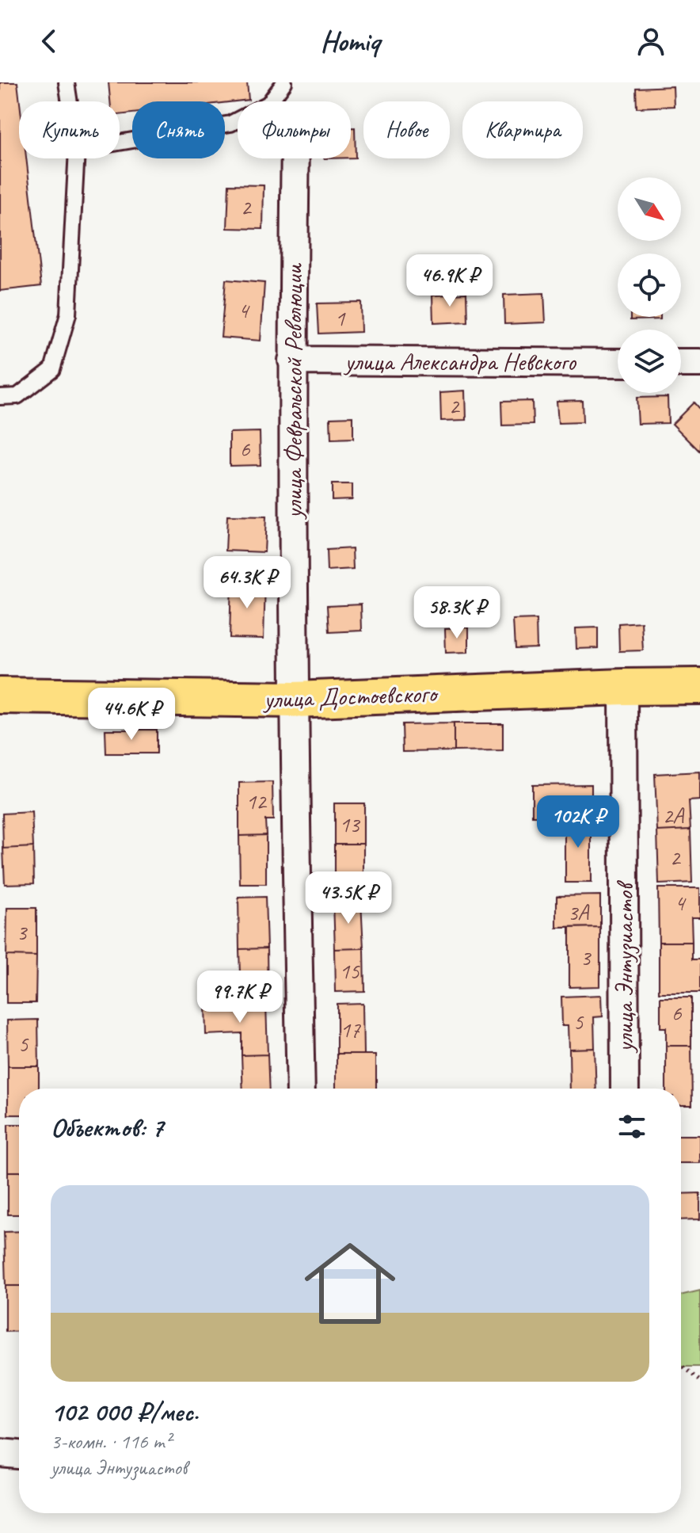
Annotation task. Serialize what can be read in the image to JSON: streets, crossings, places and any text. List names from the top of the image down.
{
  "streets": {
    "main road": ["улица Достоевского"],
    "street": ["улица Александра Невского", "улица Февральской Революции", "улица Энтузиастов"]
  },
  "crossings": [
    ["улица Александра Невского", "улица Февральской Революции"],
    ["улица Февральской Революции", "улица Достоевского"],
    ["улица Достоевского", "улица Энтузиастов"]
  ],
  "house_numbers": [
    "2",
    "4",
    "1",
    "2",
    "6",
    "12",
    "2А",
    "13",
    "2",
    "4",
    "3А",
    "3",
    "3",
    "15",
    "6",
    "5",
    "17",
    "5"
  ],
  "north": "bottom right",
  "page": {
    "header": "Homiq",
    "chip": [
      "Купить",
      "Снять",
      "Фильтры",
      "Новое",
      "Квартира"
    ],
    "price": [
      "46.9K ₽",
      "64.3K ₽",
      "58.3K ₽",
      "44.6K ₽",
      "102K ₽",
      "43.5K ₽",
      "99.7K ₽"
    ],
    "heading": "Объектов: 7",
    "list": [
      {
        "name": "102 000 ₽/мес.",
        "note": "3-комн. · 116 m² · улица Энтузиастов"
      }
    ]
  }
}
